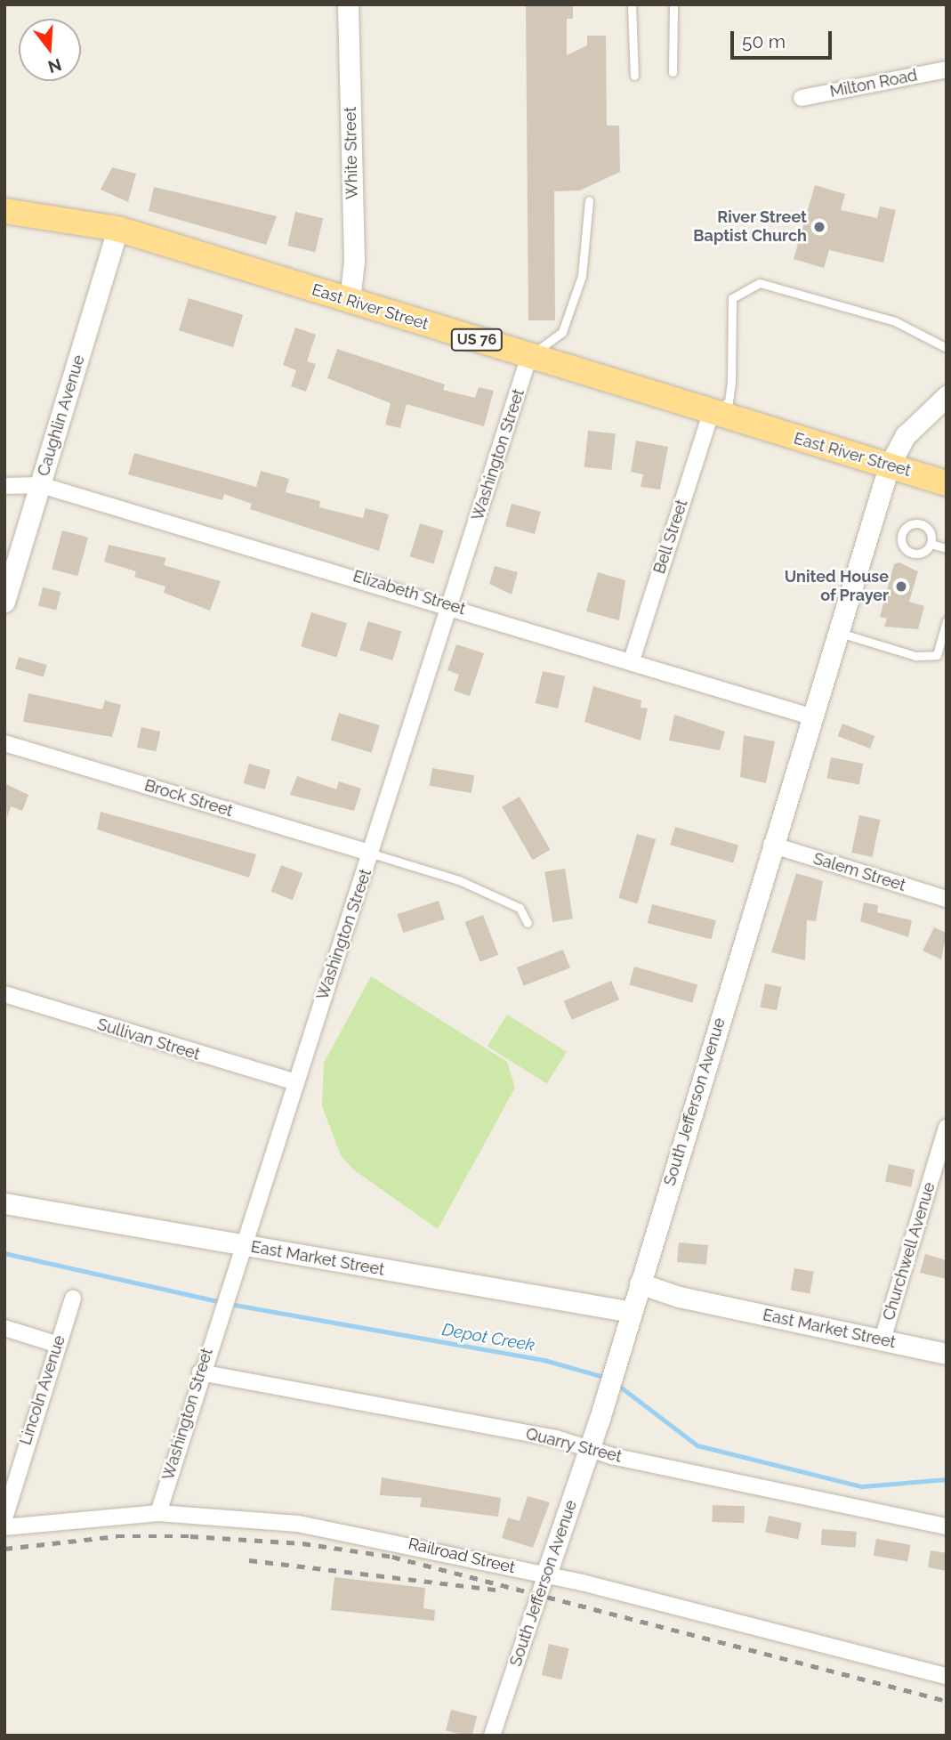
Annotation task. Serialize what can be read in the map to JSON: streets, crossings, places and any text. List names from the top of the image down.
{
  "streets": {
    "main road": ["East River Street", "US 76"],
    "street": [
      "Milton Road",
      "White Street",
      "Caughlin Avenue",
      "Washington Street",
      "Bell Street",
      "Elizabeth Street",
      "Brock Street",
      "Salem Street",
      "Sullivan Street",
      "South Jefferson Avenue",
      "Churchwell Avenue",
      "East Market Street",
      "Lincoln Avenue",
      "Quarry Street",
      "Railroad Street"
    ]
  },
  "crossings": [
    ["White Street", "East River Street"],
    ["East River Street", "Caughlin Avenue"],
    ["East River Street", "Washington Street"],
    ["East River Street", "Bell Street"],
    ["East River Street", "South Jefferson Avenue"],
    ["Caughlin Avenue", "Elizabeth Street"],
    ["Washington Street", "Elizabeth Street"],
    ["Washington Street", "Brock Street"],
    ["Washington Street", "Sullivan Street"],
    ["Washington Street", "East Market Street"],
    ["Washington Street", "Quarry Street"],
    ["Washington Street", "Railroad Street"],
    ["Bell Street", "Elizabeth Street"],
    ["Elizabeth Street", "South Jefferson Avenue"],
    ["Salem Street", "South Jefferson Avenue"],
    ["South Jefferson Avenue", "East Market Street"],
    ["South Jefferson Avenue", "Quarry Street"],
    ["South Jefferson Avenue", "Railroad Street"],
    ["Churchwell Avenue", "East Market Street"]
  ],
  "water": ["Depot Creek"],
  "places": ["River Street Baptist Church", "United House of Prayer"],
  "scale_bar": "50 m",
  "north": "bottom"
}
